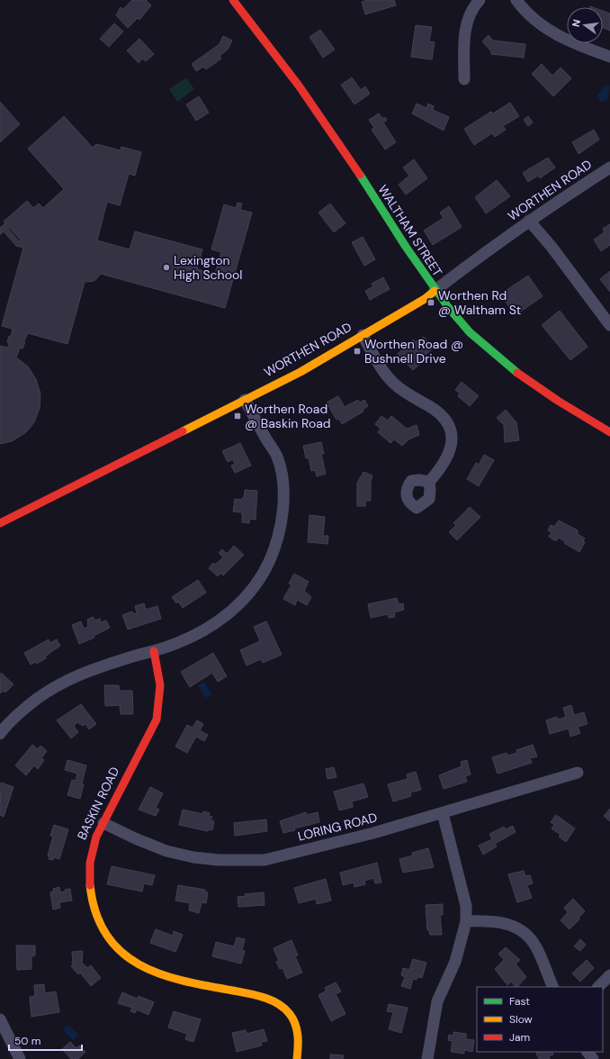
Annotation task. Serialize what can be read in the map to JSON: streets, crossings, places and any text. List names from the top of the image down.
{
  "streets": {
    "main road": ["WORTHEN ROAD", "WALTHAM STREET", "BASKIN ROAD"],
    "street": ["LORING ROAD"]
  },
  "crossings": [
    ["WORTHEN ROAD", "WALTHAM STREET"],
    ["BASKIN ROAD", "LORING ROAD"]
  ],
  "places": {
    "other": ["Lexington High School"],
    "transit": ["Worthen Rd @ Waltham St", "Worthen Road @ Bushnell Drive", "Worthen Road @ Baskin Road"]
  },
  "legend": ["Fast", "Slow", "Jam"],
  "scale_bar": "50 m",
  "north": "left"
}
